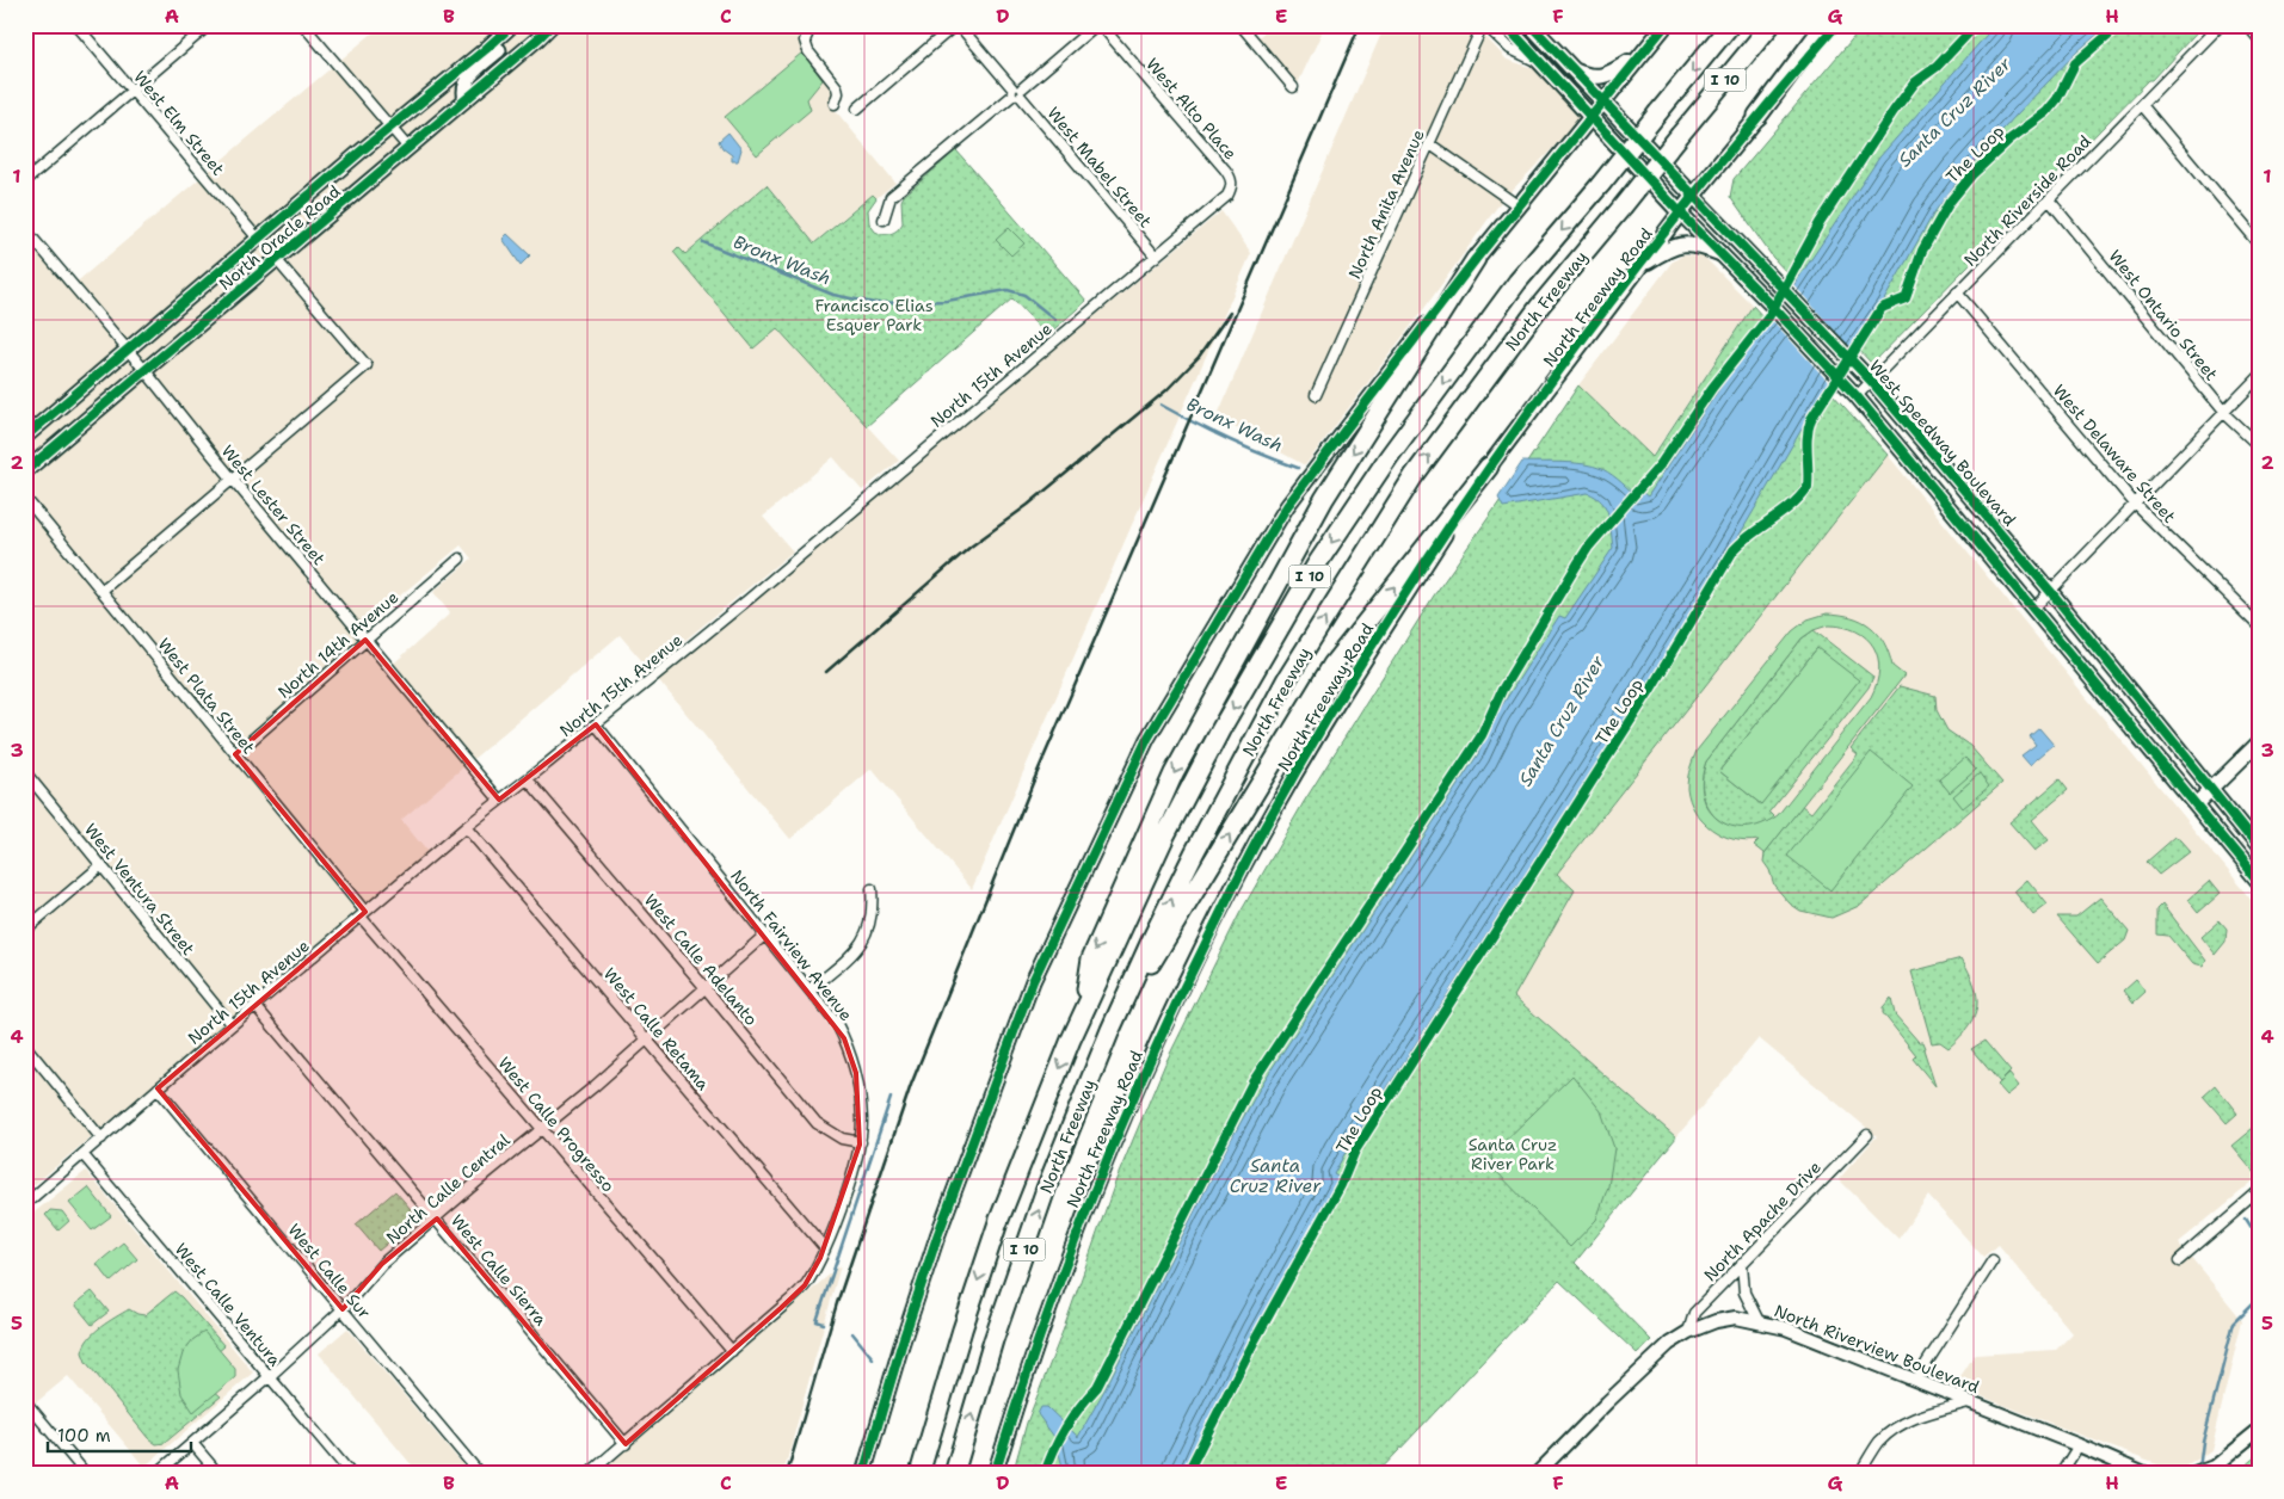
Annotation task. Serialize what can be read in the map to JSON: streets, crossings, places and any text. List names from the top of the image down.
{
  "streets": {
    "highway": ["I 10", "North Freeway"],
    "main road": ["North Oracle Road", "North Freeway Road", "West Speedway Boulevard"],
    "street": [
      "West Alto Place",
      "West Elm Street",
      "West Mabel Street",
      "North Riverside Road",
      "North Anita Avenue",
      "West Ontario Street",
      "North 15th Avenue",
      "West Delaware Street",
      "West Lester Street",
      "North 14th Avenue",
      "West Plata Street",
      "West Ventura Street",
      "North Fairview Avenue",
      "West Calle Adelanto",
      "West Calle Retama",
      "West Calle Progresso",
      "North Calle Central",
      "North Apache Drive",
      "West Calle Sierra",
      "West Calle Sur",
      "West Calle Ventura",
      "North Riverview Boulevard"
    ],
    "cycle path": ["The Loop"]
  },
  "crossings": [
    ["West Alto Place", "North 15th Avenue"],
    ["West Elm Street", "North Oracle Road"],
    ["West Mabel Street", "North 15th Avenue"],
    ["North Riverside Road", "West Ontario Street"],
    ["North Riverside Road", "West Speedway Boulevard"],
    ["North Riverside Road", "West Delaware Street"],
    ["North Oracle Road", "West Lester Street"],
    ["North Freeway Road", "West Speedway Boulevard"],
    ["North 15th Avenue", "West Lester Street"],
    ["North 15th Avenue", "West Plata Street"],
    ["North 15th Avenue", "West Ventura Street"],
    ["North 15th Avenue", "North Fairview Avenue"],
    ["North 15th Avenue", "West Calle Adelanto"],
    ["North 15th Avenue", "West Calle Retama"],
    ["North 15th Avenue", "West Calle Progresso"],
    ["North 15th Avenue", "West Calle Sierra"],
    ["North 15th Avenue", "West Calle Sur"],
    ["North 15th Avenue", "West Calle Ventura"],
    ["West Lester Street", "North 14th Avenue"],
    ["North 14th Avenue", "West Plata Street"],
    ["West Plata Street", "West Calle Progresso"],
    ["North Fairview Avenue", "West Calle Adelanto"],
    ["North Fairview Avenue", "West Calle Retama"],
    ["North Fairview Avenue", "West Calle Progresso"],
    ["North Fairview Avenue", "North Calle Central"],
    ["North Fairview Avenue", "West Calle Sierra"],
    ["West Calle Adelanto", "North Calle Central"],
    ["West Calle Retama", "North Calle Central"],
    ["West Calle Progresso", "North Calle Central"],
    ["North Calle Central", "West Calle Sierra"],
    ["North Calle Central", "West Calle Sur"],
    ["North Calle Central", "West Calle Ventura"],
    ["North Apache Drive", "North Riverview Boulevard"]
  ],
  "water": ["Santa Cruz River", "Bronx Wash"],
  "parks": ["Francisco Elias Esquer Park", "Santa Cruz River Park"],
  "scale_bar": "100 m",
  "grid": {
    "columns": [
      "A",
      "B",
      "C",
      "D",
      "E",
      "F",
      "G",
      "H"
    ],
    "rows": [
      "1",
      "2",
      "3",
      "4",
      "5"
    ]
  }
}
